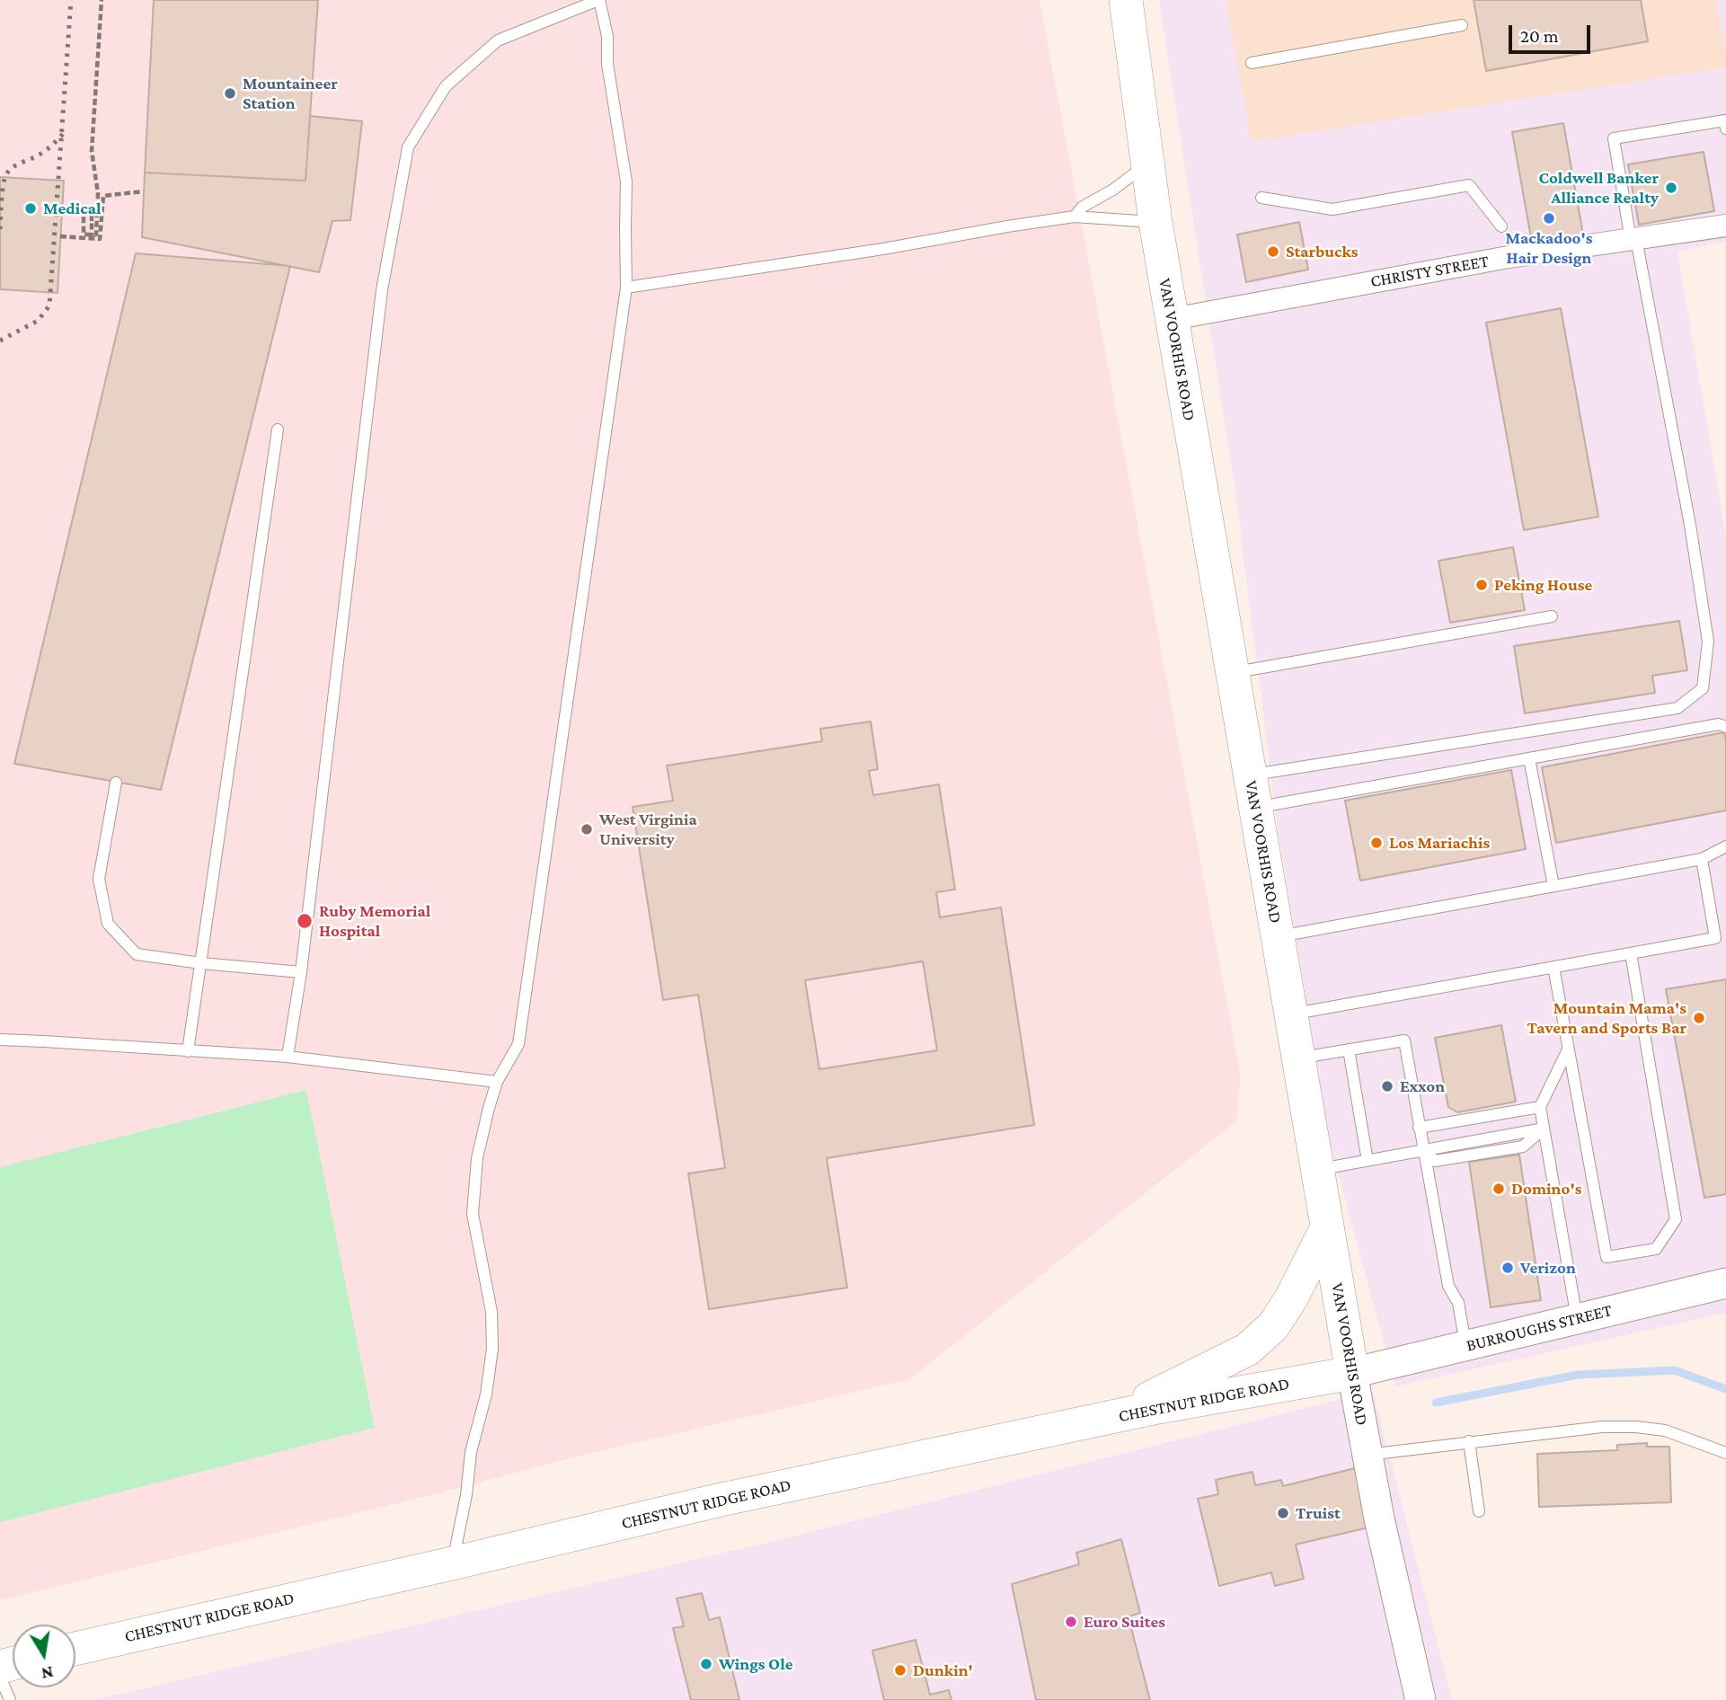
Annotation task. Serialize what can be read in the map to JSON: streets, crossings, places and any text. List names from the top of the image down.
{
  "streets": {
    "main road": ["VAN VOORHIS ROAD", "CHESTNUT RIDGE ROAD"],
    "street": ["CHRISTY STREET", "BURROUGHS STREET"]
  },
  "crossings": [
    ["CHRISTY STREET", "VAN VOORHIS ROAD"],
    ["VAN VOORHIS ROAD", "BURROUGHS STREET"],
    ["VAN VOORHIS ROAD", "CHESTNUT RIDGE ROAD"],
    ["BURROUGHS STREET", "CHESTNUT RIDGE ROAD"]
  ],
  "places": [
    "Mountaineer Station",
    "Coldwell Banker Alliance Realty",
    "Medical",
    "Mackadoo's Hair Design",
    "Starbucks",
    "Peking House",
    "West Virginia University",
    "Los Mariachis",
    "Ruby Memorial Hospital",
    "Mountain Mama's Tavern and Sports Bar",
    "Exxon",
    "Domino's",
    "Verizon",
    "Truist",
    "Euro Suites",
    "Wings Ole",
    "Dunkin'"
  ],
  "scale_bar": "20 m",
  "north": "bottom"
}
